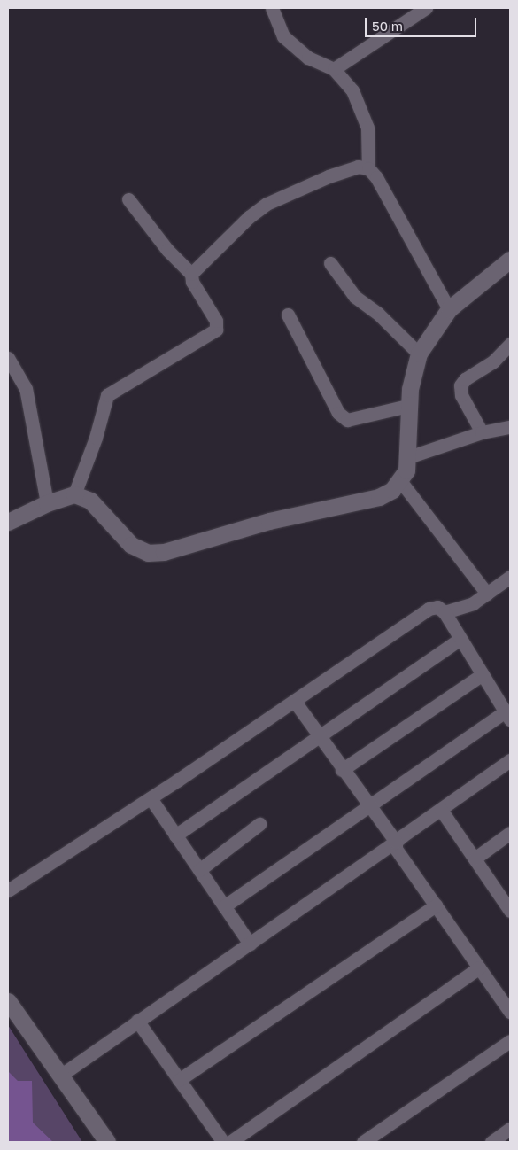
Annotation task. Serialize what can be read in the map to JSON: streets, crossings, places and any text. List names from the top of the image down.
{
  "scale_bar": "50 m"
}
